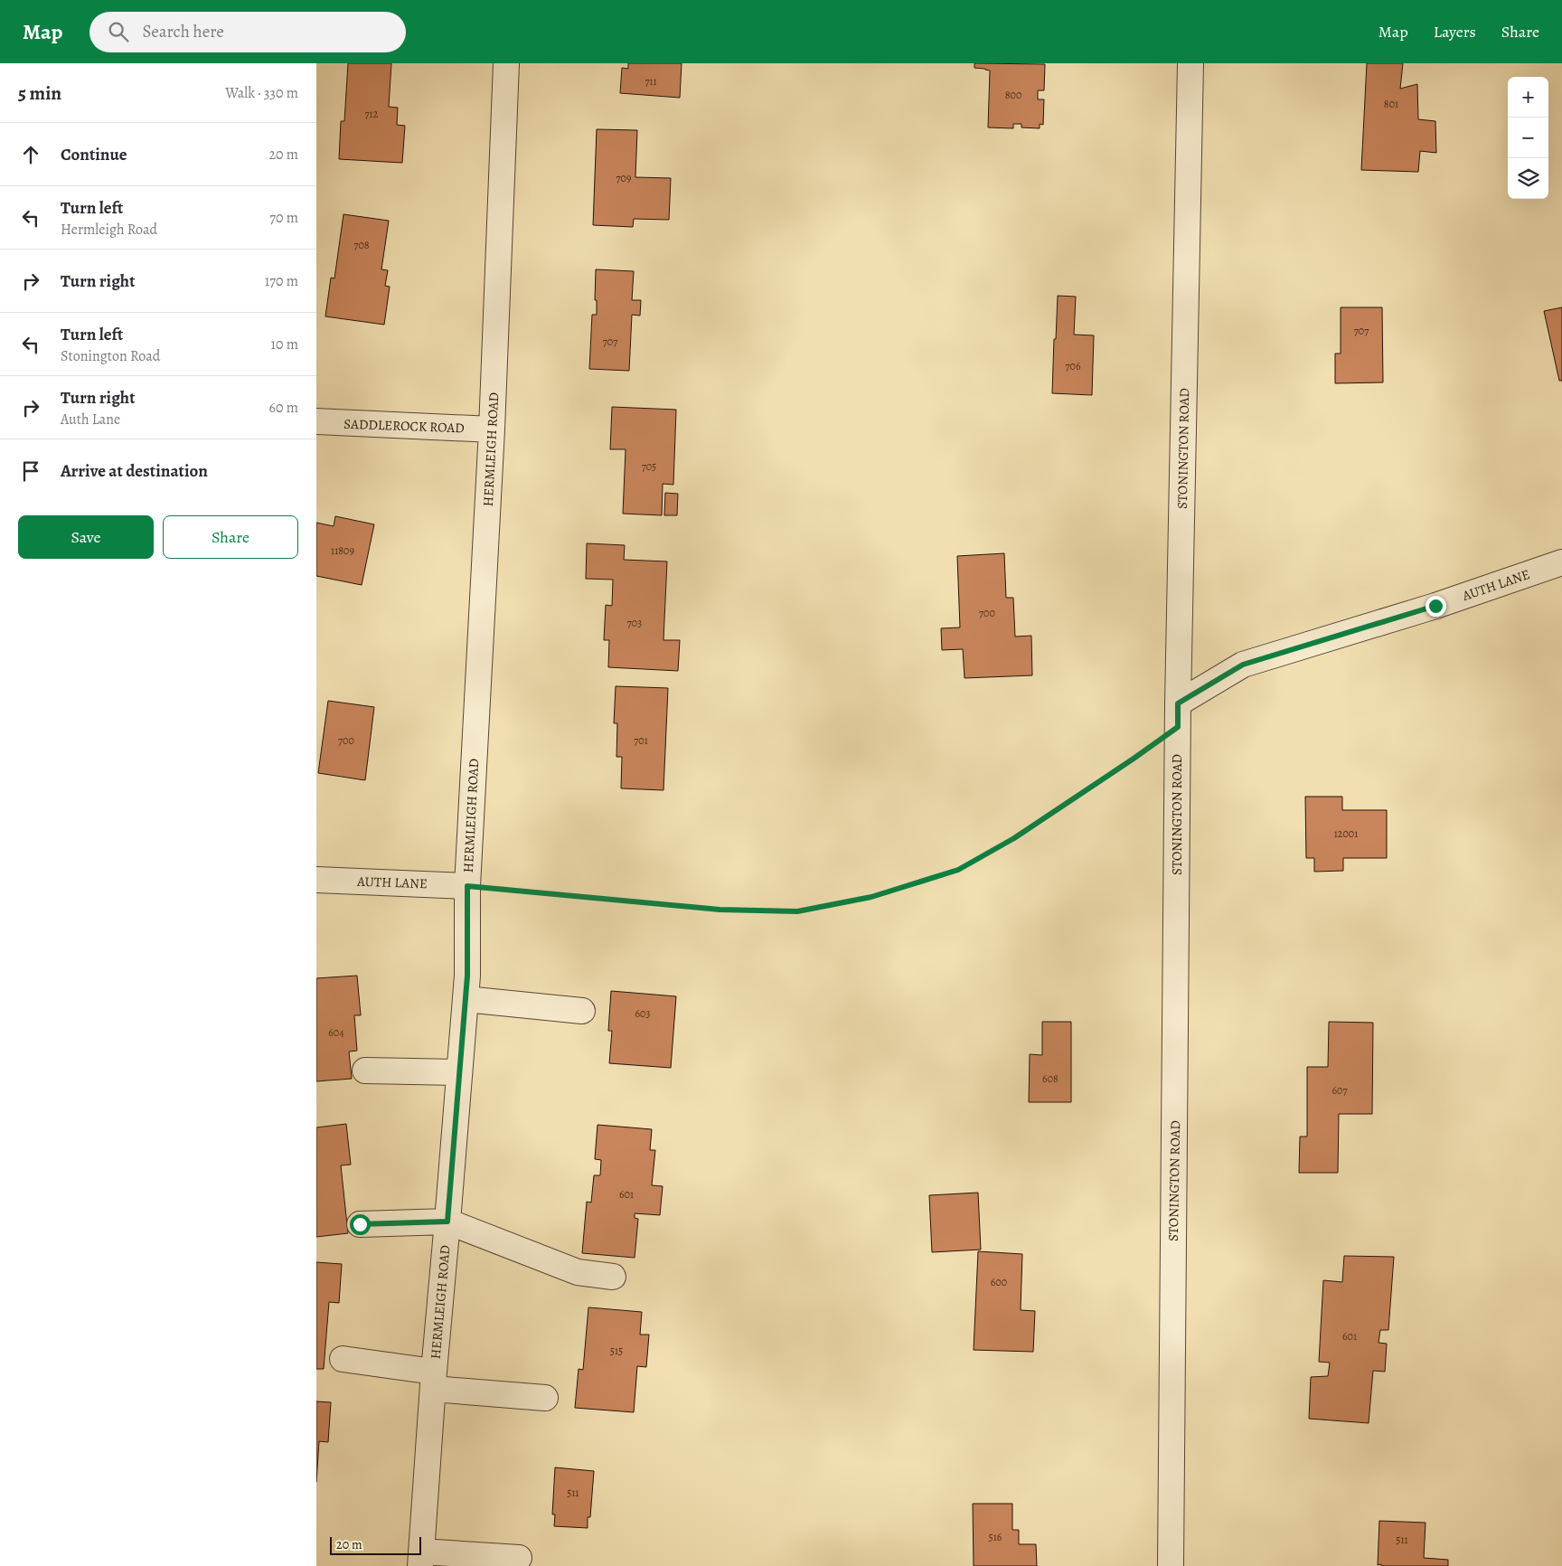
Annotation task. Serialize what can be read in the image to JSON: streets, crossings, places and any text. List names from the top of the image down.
{
  "streets": {
    "street": [
      "SADDLEROCK ROAD",
      "STONINGTON ROAD",
      "HERMLEIGH ROAD",
      "AUTH LANE"
    ]
  },
  "crossings": [
    ["SADDLEROCK ROAD", "HERMLEIGH ROAD"],
    ["STONINGTON ROAD", "AUTH LANE"],
    ["HERMLEIGH ROAD", "AUTH LANE"]
  ],
  "house_numbers": [
    "711",
    "800",
    "801",
    "712",
    "709",
    "708",
    "707",
    "707",
    "706",
    "705",
    "11809",
    "700",
    "703",
    "700",
    "701",
    "12001",
    "603",
    "604",
    "608",
    "607",
    "601",
    "600",
    "601",
    "515",
    "511",
    "516",
    "511"
  ],
  "scale_bar": "20 m",
  "page": {
    "header": "Map",
    "search": "Search here",
    "nav": ["Map", "Layers", "Share"],
    "heading": ["5 min", "Walk · 330 m"],
    "map_buttons": ["+", "−"],
    "list": [
      ["Continue", "20 m"],
      ["Turn left", "Hermleigh Road", "70 m"],
      ["Turn right", "170 m"],
      ["Turn left", "Stonington Road", "10 m"],
      ["Turn right", "Auth Lane", "60 m"],
      "Arrive at destination"
    ],
    "buttons": ["Save", "Share"],
    "scale": "20 m"
  }
}
